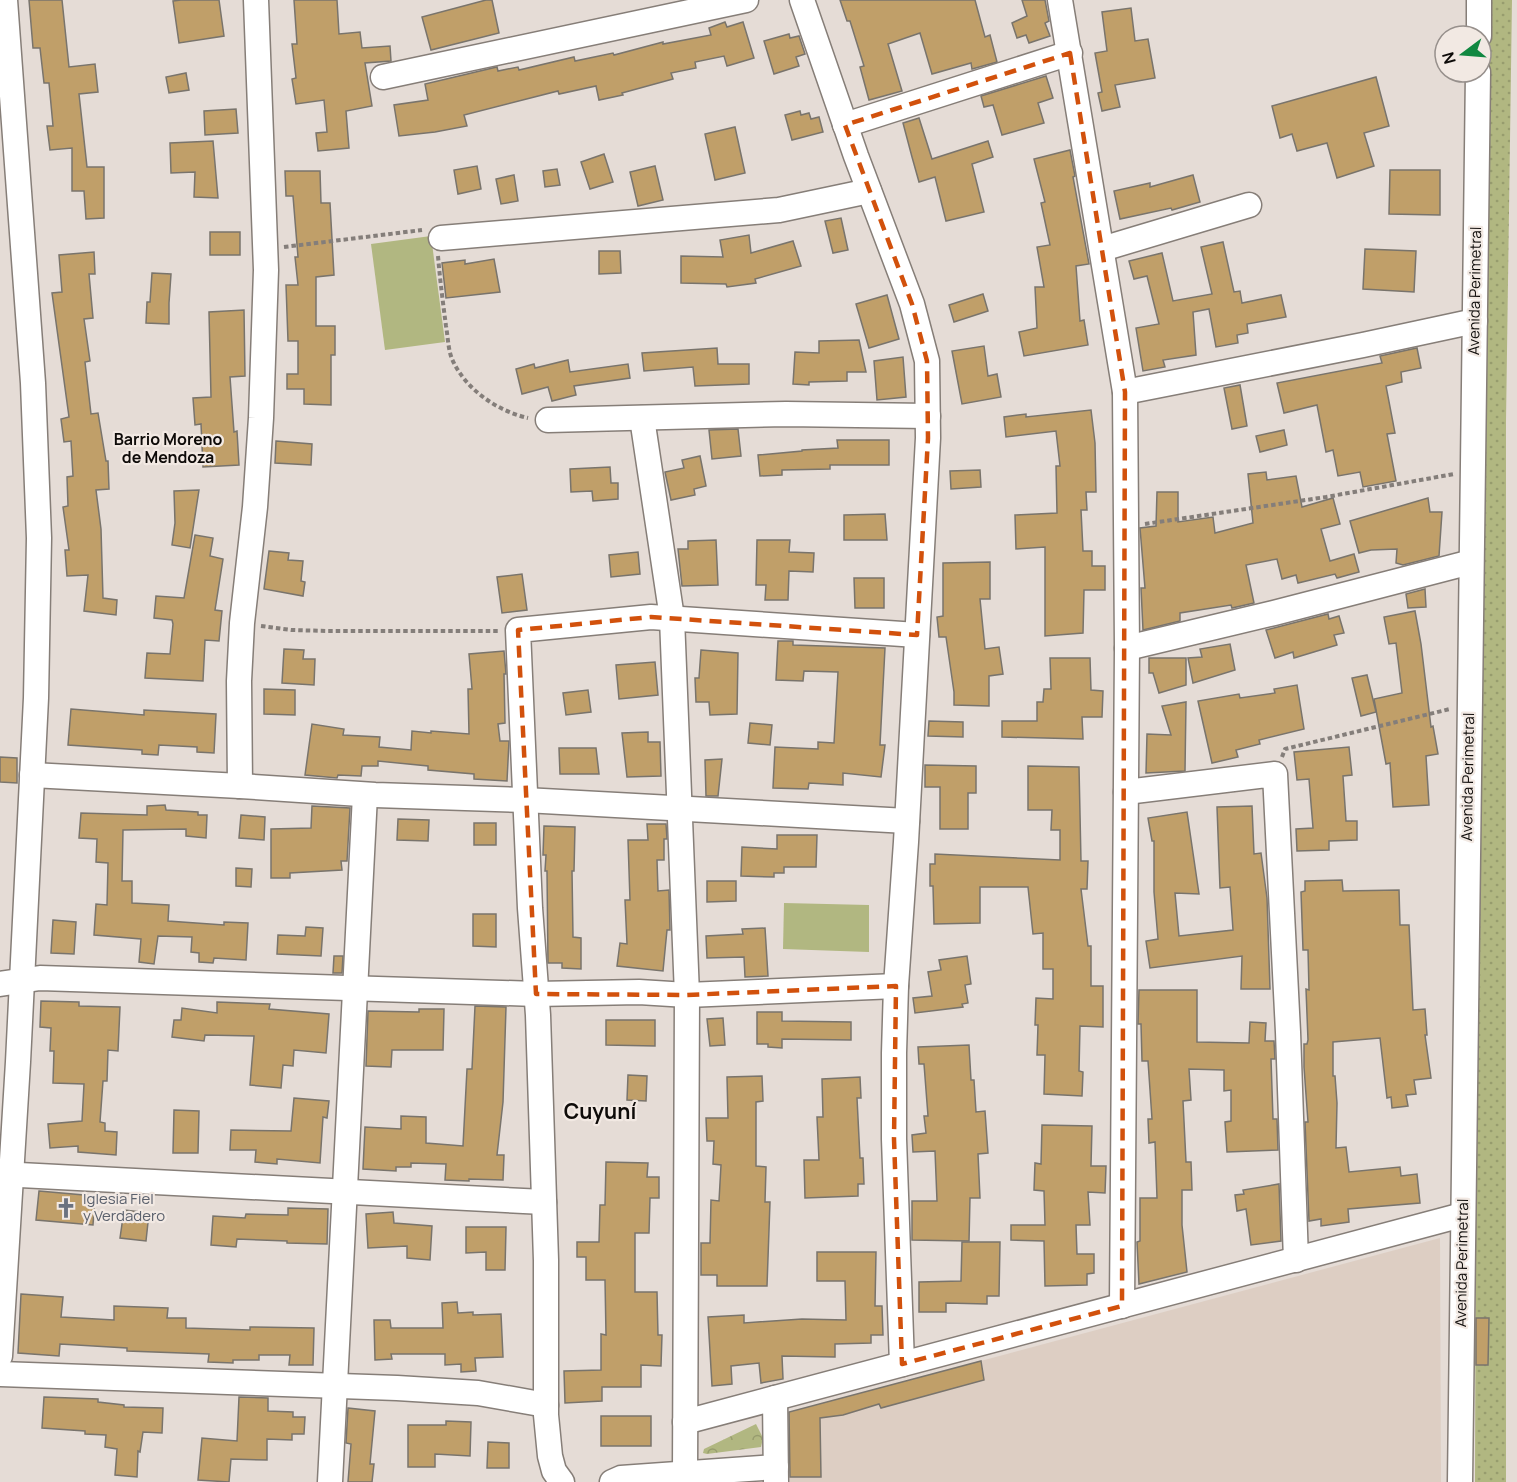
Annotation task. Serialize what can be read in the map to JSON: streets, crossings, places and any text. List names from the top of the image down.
{
  "streets": {
    "street": ["Avenida Perimetral"]
  },
  "districts": ["Barrio Moreno de Mendoza", "Cuyuní"],
  "places": {
    "church": ["Iglesia Fiel y Verdadero"]
  },
  "north": "left"
}
